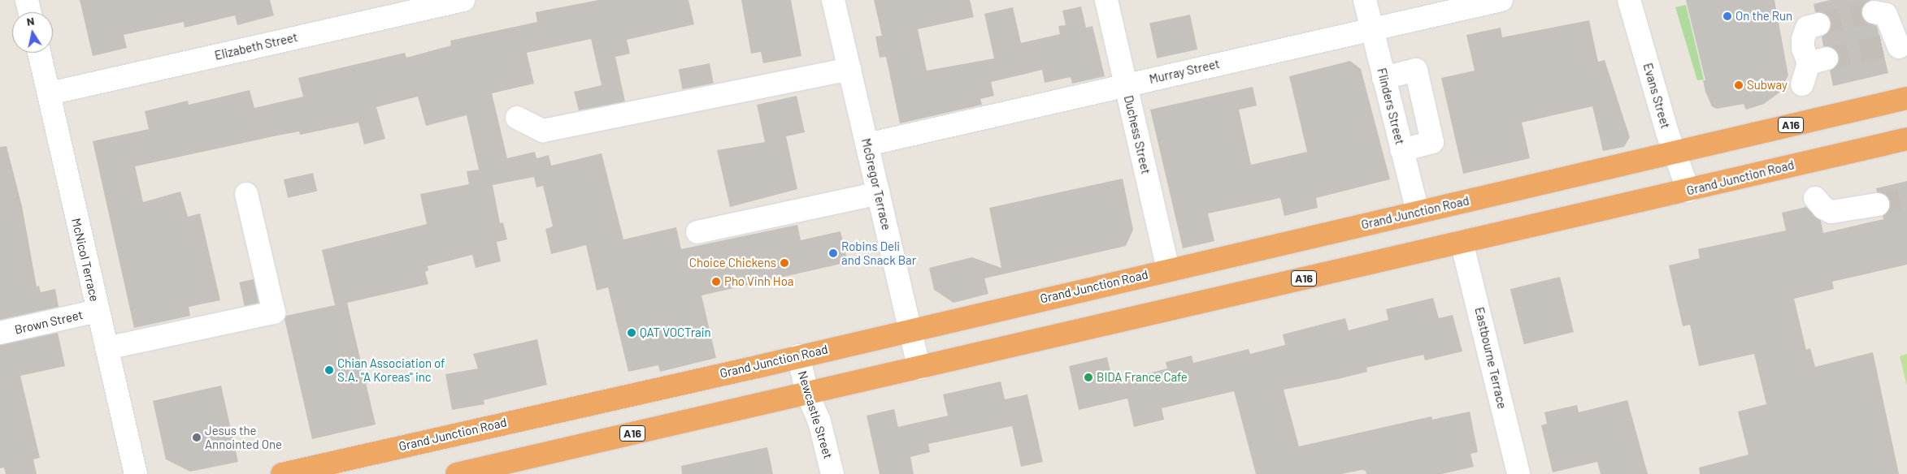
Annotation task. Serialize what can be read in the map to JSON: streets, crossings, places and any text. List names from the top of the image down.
{
  "streets": {
    "highway": ["A16", "Grand Junction Road"],
    "street": [
      "Elizabeth Street",
      "Murray Street",
      "Evans Street",
      "Flinders Street",
      "Duchess Street",
      "McGregor Terrace",
      "McNicol Terrace",
      "Brown Street",
      "Eastbourne Terrace",
      "Newcastle Street"
    ]
  },
  "crossings": [
    ["Elizabeth Street", "McNicol Terrace"],
    ["Murray Street", "Flinders Street"],
    ["Murray Street", "Duchess Street"],
    ["Murray Street", "McGregor Terrace"],
    ["Evans Street", "Grand Junction Road"],
    ["Flinders Street", "Grand Junction Road"],
    ["Duchess Street", "Grand Junction Road"],
    ["Grand Junction Road", "McGregor Terrace"],
    ["Grand Junction Road", "Eastbourne Terrace"],
    ["Grand Junction Road", "Newcastle Street"],
    ["McNicol Terrace", "Brown Street"]
  ],
  "places": [
    "On the Run",
    "Subway",
    "Robins Deli and Snack Bar",
    "Choice Chickens",
    "Pho Vinh Hoa",
    "QAT VOCTrain",
    "Chian Association of S.A. \"A Koreas\" inc",
    "BIDA France Cafe",
    "Jesus the Annointed One"
  ],
  "north": "top"
}
